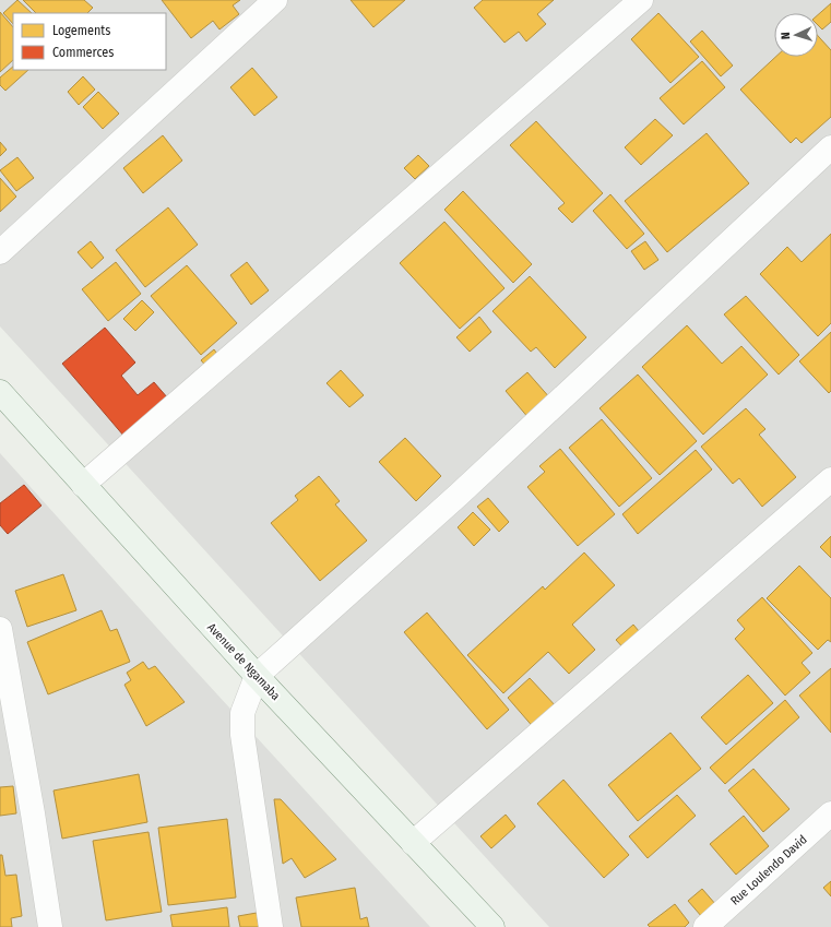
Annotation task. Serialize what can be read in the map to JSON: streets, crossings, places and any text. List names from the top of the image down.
{
  "streets": {
    "main road": ["Avenue de Ngamaba"],
    "street": ["Rue Loulendo David"]
  },
  "legend": ["Logements", "Commerces"],
  "north": "left"
}
